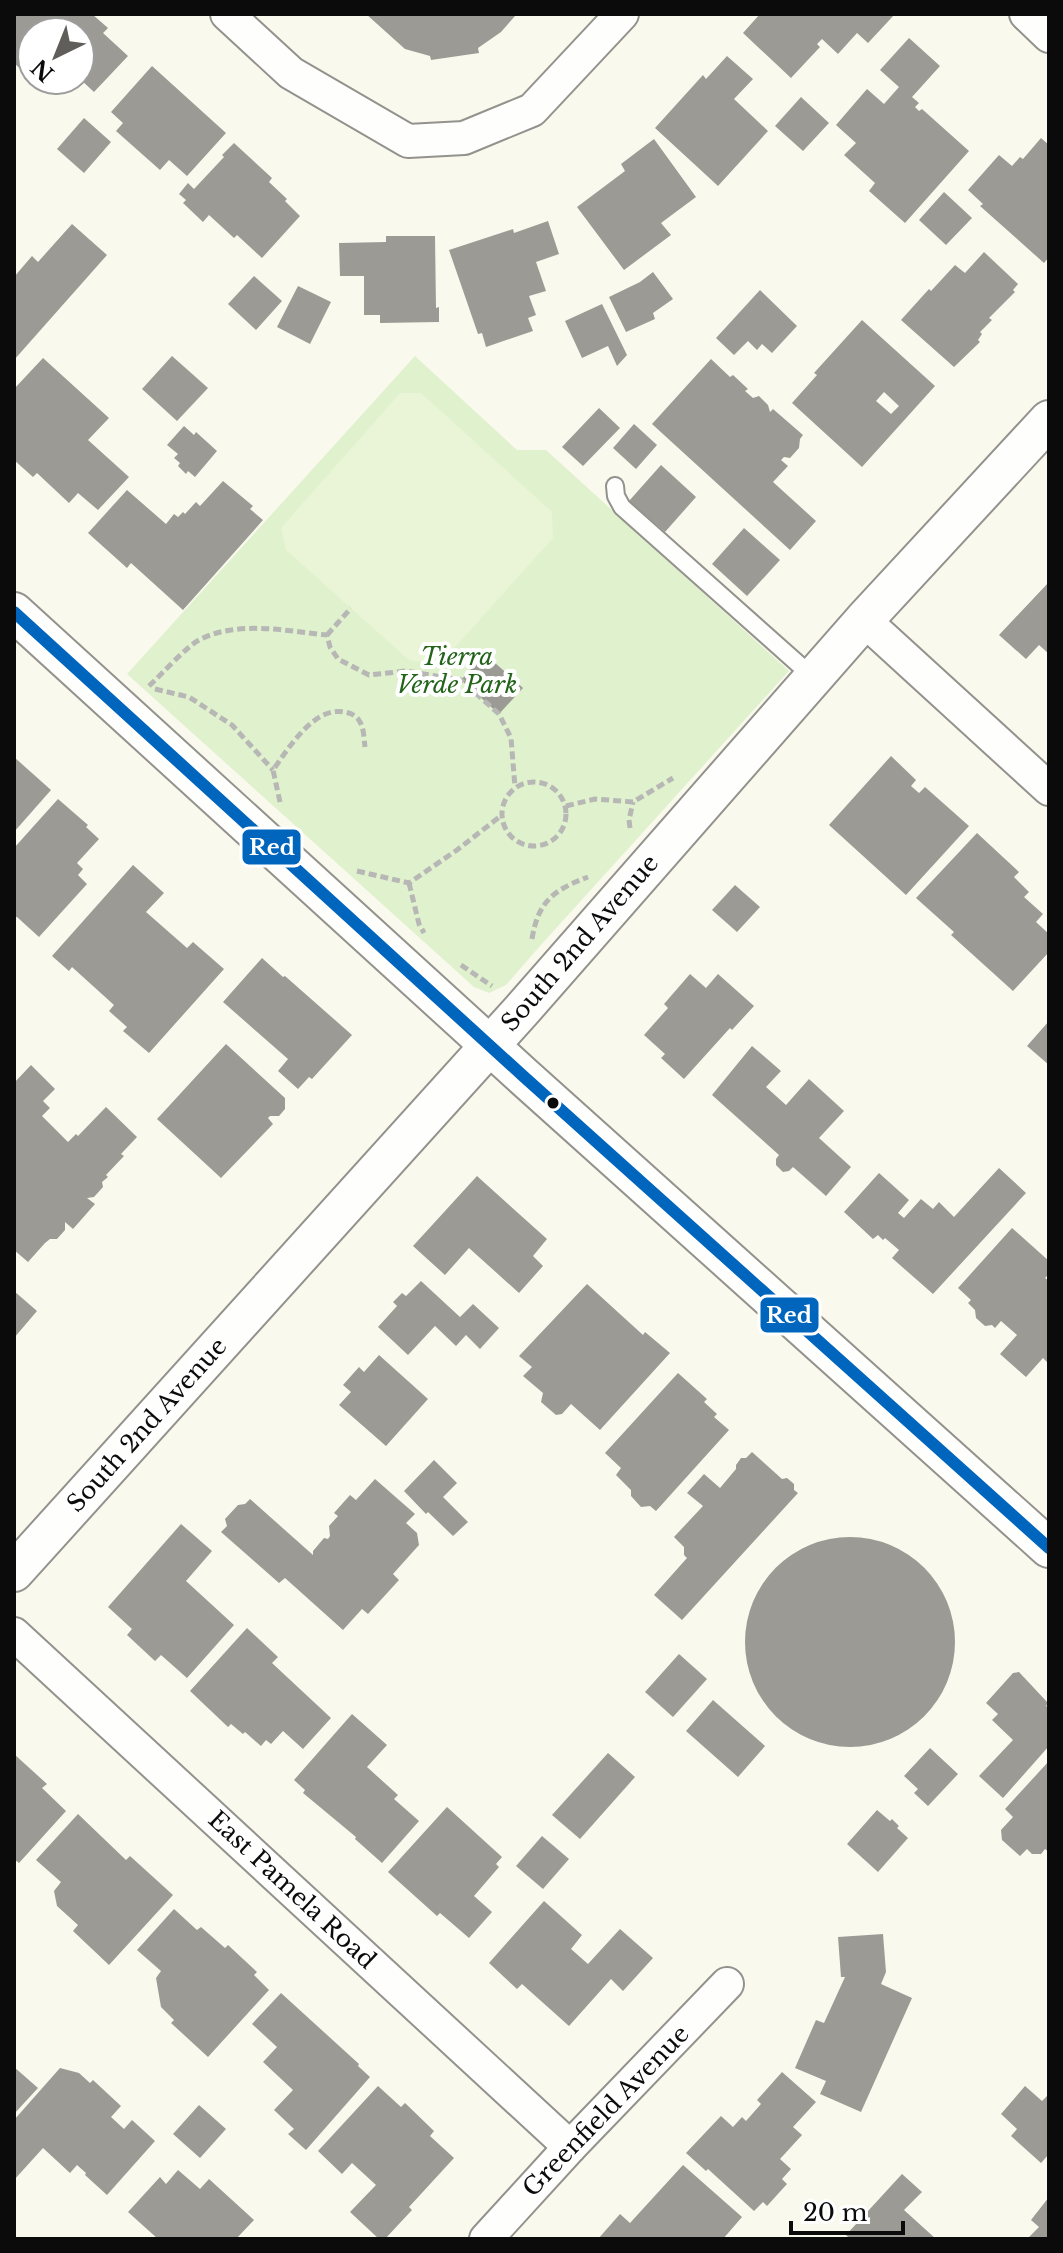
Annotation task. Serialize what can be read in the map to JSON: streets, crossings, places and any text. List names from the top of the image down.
{
  "streets": {
    "street": ["South 2nd Avenue", "East Pamela Road", "Greenfield Avenue"]
  },
  "crossings": [
    ["East Pamela Road", "Greenfield Avenue"]
  ],
  "parks": ["Tierra Verde Park"],
  "lines": ["transit line Red"],
  "scale_bar": "20 m",
  "north": "bottom left"
}
